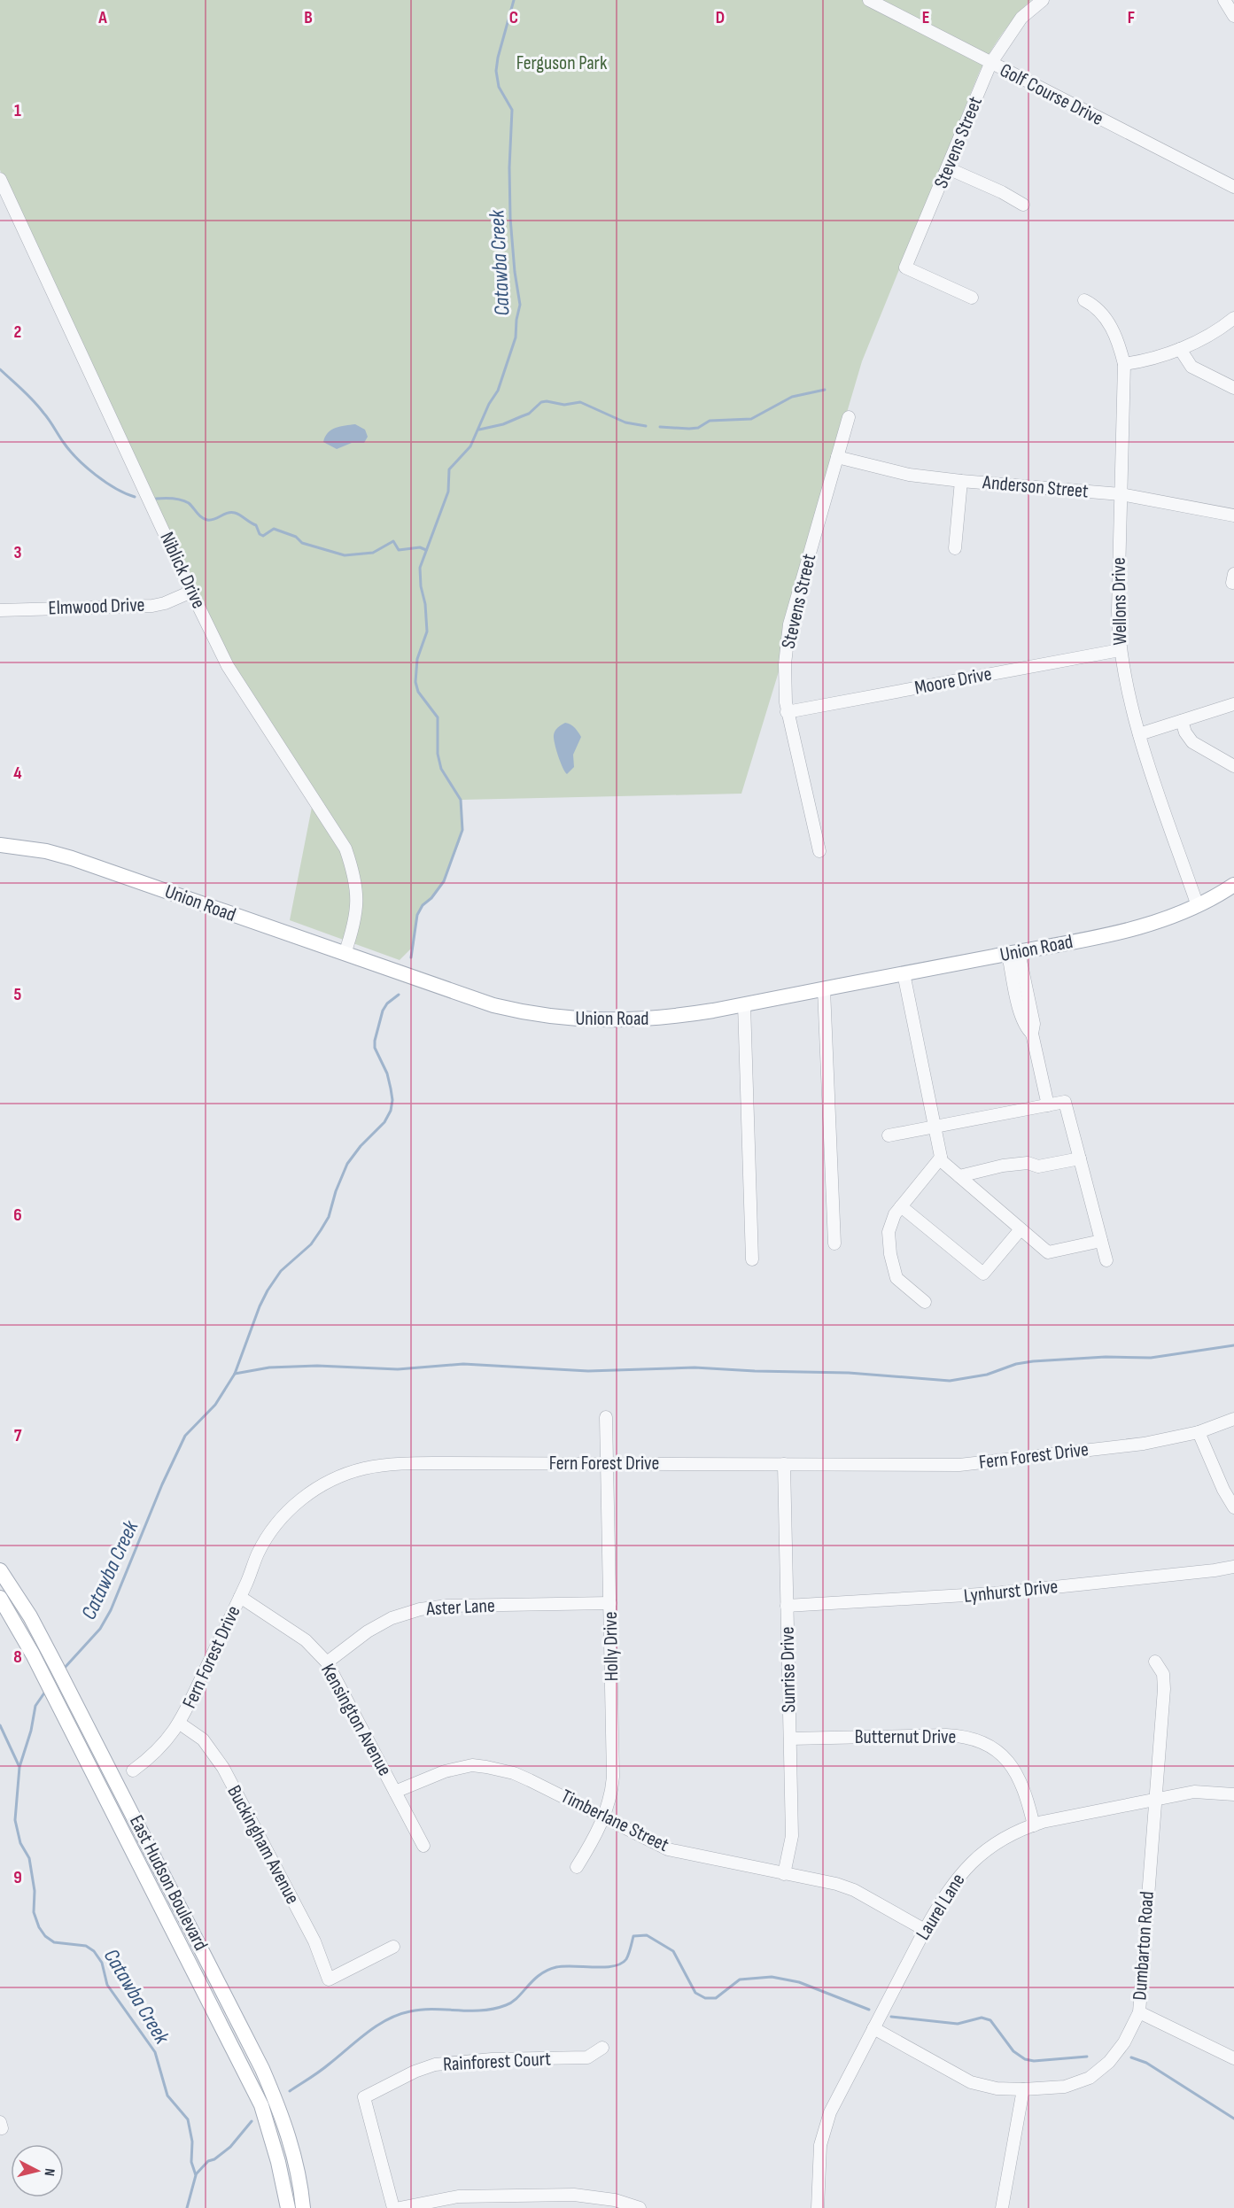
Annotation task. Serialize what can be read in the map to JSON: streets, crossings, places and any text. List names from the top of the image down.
{
  "streets": {
    "main road": ["Union Road", "East Hudson Boulevard"],
    "street": [
      "Golf Course Drive",
      "Stevens Street",
      "Anderson Street",
      "Niblick Drive",
      "Wellons Drive",
      "Elmwood Drive",
      "Moore Drive",
      "Fern Forest Drive",
      "Lynhurst Drive",
      "Aster Lane",
      "Holly Drive",
      "Sunrise Drive",
      "Kensington Avenue",
      "Butternut Drive",
      "Timberlane Street",
      "Buckingham Avenue",
      "Laurel Lane",
      "Dumbarton Road",
      "Rainforest Court"
    ]
  },
  "crossings": [
    ["Golf Course Drive", "Stevens Street"],
    ["Stevens Street", "Anderson Street"],
    ["Stevens Street", "Moore Drive"],
    ["Anderson Street", "Wellons Drive"],
    ["Niblick Drive", "Elmwood Drive"],
    ["Niblick Drive", "Union Road"],
    ["Wellons Drive", "Moore Drive"],
    ["Wellons Drive", "Union Road"],
    ["Fern Forest Drive", "Holly Drive"],
    ["Fern Forest Drive", "Sunrise Drive"],
    ["Fern Forest Drive", "Kensington Avenue"],
    ["Fern Forest Drive", "Buckingham Avenue"],
    ["Lynhurst Drive", "Sunrise Drive"],
    ["Aster Lane", "Holly Drive"],
    ["Aster Lane", "Kensington Avenue"],
    ["Holly Drive", "Timberlane Street"],
    ["Sunrise Drive", "Butternut Drive"],
    ["Sunrise Drive", "Timberlane Street"],
    ["Kensington Avenue", "Timberlane Street"],
    ["Butternut Drive", "Laurel Lane"],
    ["Timberlane Street", "Laurel Lane"],
    ["Laurel Lane", "Dumbarton Road"]
  ],
  "water": ["Catawba Creek"],
  "parks": ["Ferguson Park"],
  "north": "right",
  "grid": {
    "columns": [
      "A",
      "B",
      "C",
      "D",
      "E",
      "F"
    ],
    "rows": [
      "1",
      "2",
      "3",
      "4",
      "5",
      "6",
      "7",
      "8",
      "9"
    ]
  }
}
